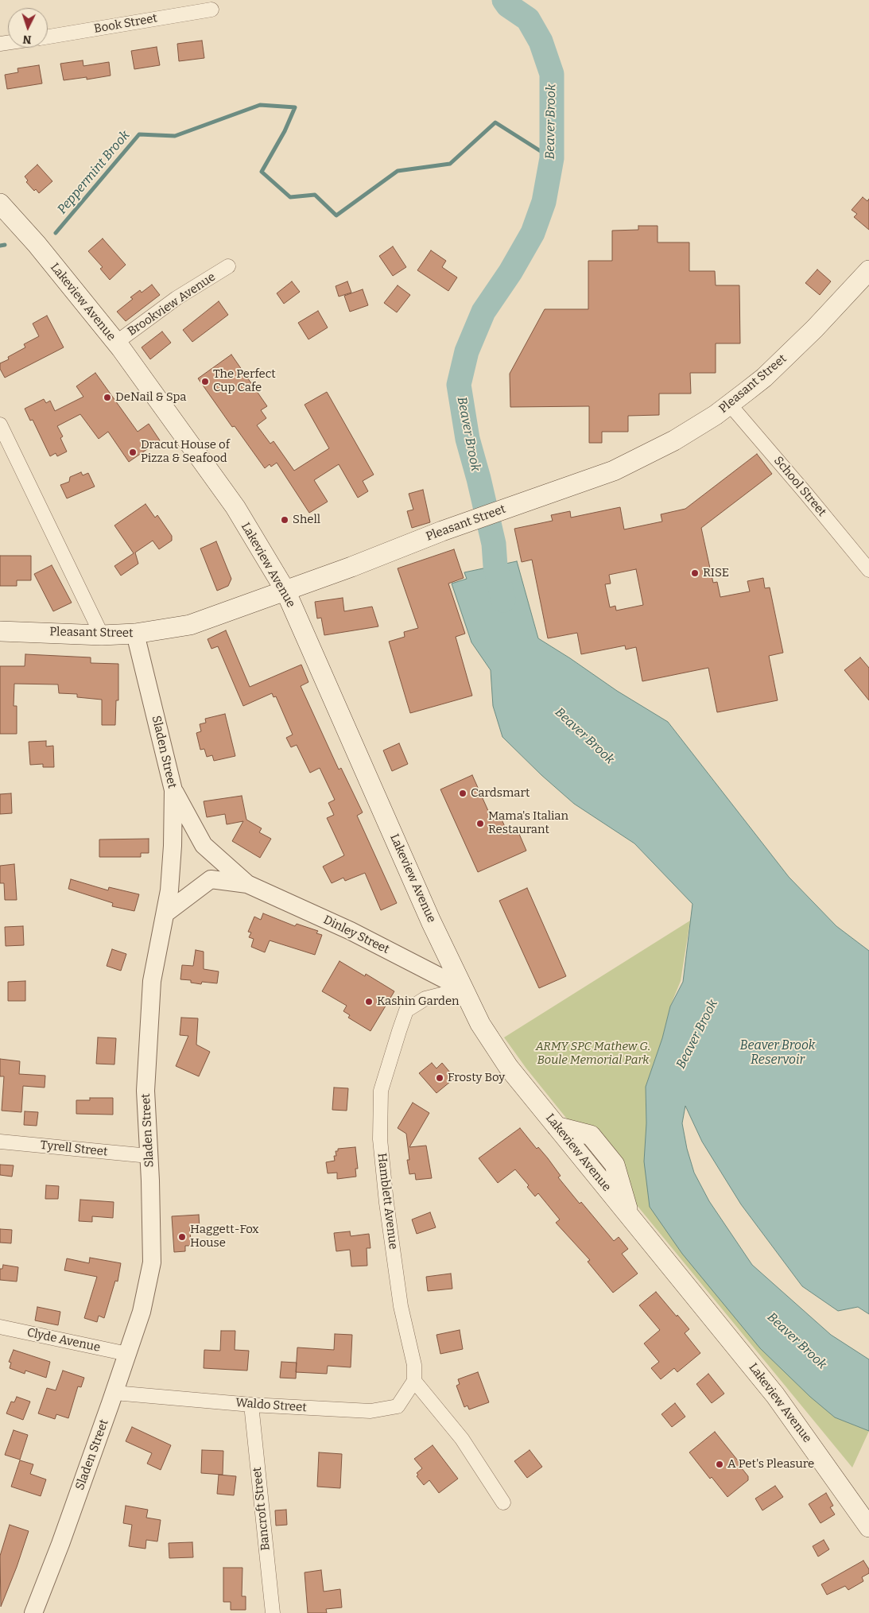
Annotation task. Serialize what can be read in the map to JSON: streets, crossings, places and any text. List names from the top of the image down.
{
  "streets": {
    "main road": ["Lakeview Avenue", "Pleasant Street"],
    "street": [
      "Book Street",
      "Brookview Avenue",
      "School Street",
      "Sladen Street",
      "Dinley Street",
      "Tyrell Street",
      "Hamblett Avenue",
      "Clyde Avenue",
      "Waldo Street",
      "Bancroft Street"
    ]
  },
  "crossings": [
    ["Lakeview Avenue", "Brookview Avenue"],
    ["Lakeview Avenue", "Pleasant Street"],
    ["Lakeview Avenue", "Dinley Street"],
    ["Lakeview Avenue", "Hamblett Avenue"],
    ["Pleasant Street", "School Street"],
    ["Pleasant Street", "Sladen Street"],
    ["Sladen Street", "Dinley Street"],
    ["Sladen Street", "Tyrell Street"],
    ["Sladen Street", "Clyde Avenue"],
    ["Sladen Street", "Waldo Street"],
    ["Dinley Street", "Hamblett Avenue"],
    ["Hamblett Avenue", "Waldo Street"],
    ["Waldo Street", "Bancroft Street"]
  ],
  "water": ["Beaver Brook", "Peppermint Brook", "Beaver Brook Reservoir"],
  "parks": ["ARMY SPC Mathew G. Boule Memorial Park"],
  "places": [
    "The Perfect Cup Cafe",
    "DeNail & Spa",
    "Dracut House of Pizza & Seafood",
    "Shell",
    "RISE",
    "Cardsmart",
    "Mama's Italian Restaurant",
    "Kashin Garden",
    "Frosty Boy",
    "Haggett-Fox House",
    "A Pet's Pleasure"
  ],
  "north": "bottom"
}
